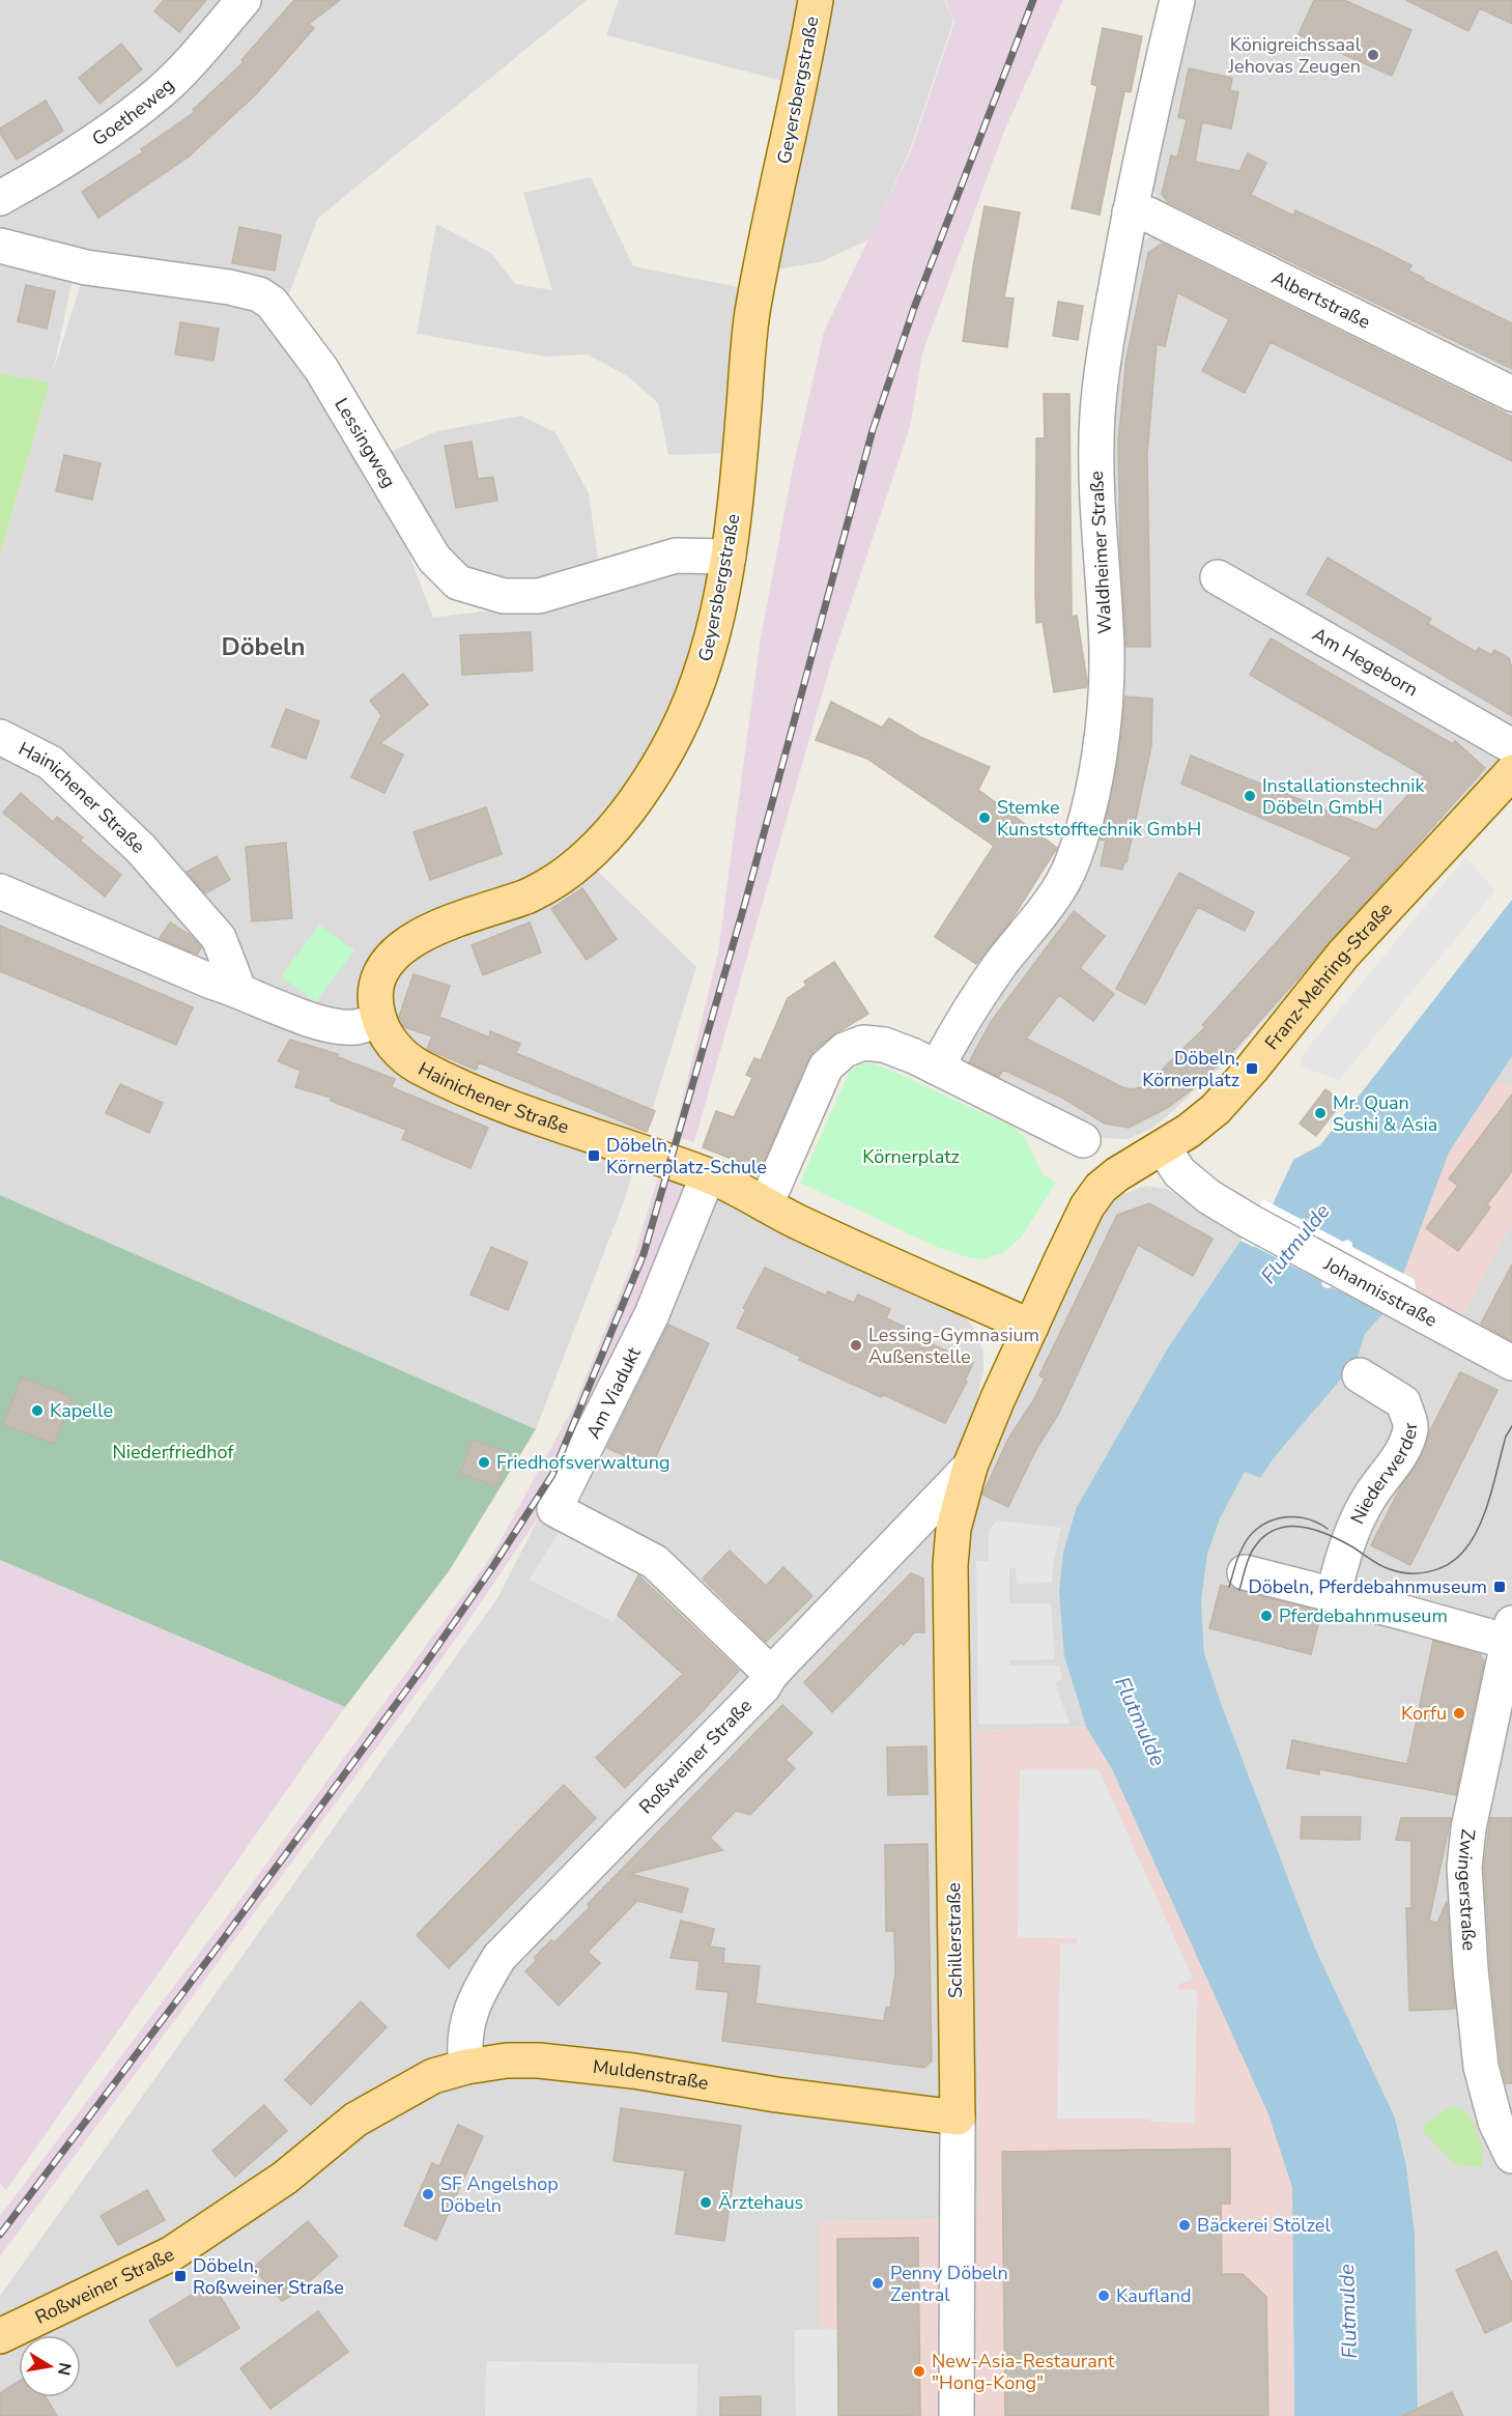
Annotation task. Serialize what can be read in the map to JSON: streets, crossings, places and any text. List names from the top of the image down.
{
  "streets": {
    "main road": [
      "Geyersbergstraße",
      "Hainichener Straße",
      "Franz-Mehring-Straße",
      "Roßweiner Straße",
      "Schillerstraße",
      "Muldenstraße"
    ],
    "street": [
      "Goetheweg",
      "Albertstraße",
      "Lessingweg",
      "Waldheimer Straße",
      "Am Hegeborn",
      "Johannisstraße",
      "Am Viadukt",
      "Niederwerder",
      "Zwingerstraße"
    ]
  },
  "crossings": [
    ["Geyersbergstraße", "Lessingweg"],
    ["Geyersbergstraße", "Hainichener Straße"],
    ["Albertstraße", "Waldheimer Straße"],
    ["Hainichener Straße", "Am Viadukt"],
    ["Franz-Mehring-Straße", "Johannisstraße"],
    ["Am Viadukt", "Roßweiner Straße"],
    ["Roßweiner Straße", "Schillerstraße"],
    ["Roßweiner Straße", "Muldenstraße"],
    ["Schillerstraße", "Muldenstraße"]
  ],
  "districts": ["Döbeln"],
  "water": ["Flutmulde"],
  "parks": ["Körnerplatz", "Niederfriedhof"],
  "places": {
    "other": [
      "Königreichssaal Jehovas Zeugen",
      "Installationstechnik Döbeln GmbH",
      "Stemke Kunststofftechnik GmbH",
      "Mr. Quan Sushi & Asia",
      "Lessing-Gymnasium Außenstelle",
      "Kapelle",
      "Friedhofsverwaltung",
      "Pferdebahnmuseum",
      "Korfu",
      "SF Angelshop Döbeln",
      "Ärztehaus",
      "Bäckerei Stölzel",
      "Penny Döbeln Zentral",
      "Kaufland",
      "New-Asia-Restaurant \"Hong-Kong\""
    ],
    "transit": [
      "Döbeln, Körnerplatz",
      "Döbeln, Körnerplatz-Schule",
      "Döbeln, Pferdebahnmuseum",
      "Döbeln, Roßweiner Straße"
    ]
  },
  "north": "right"
}
